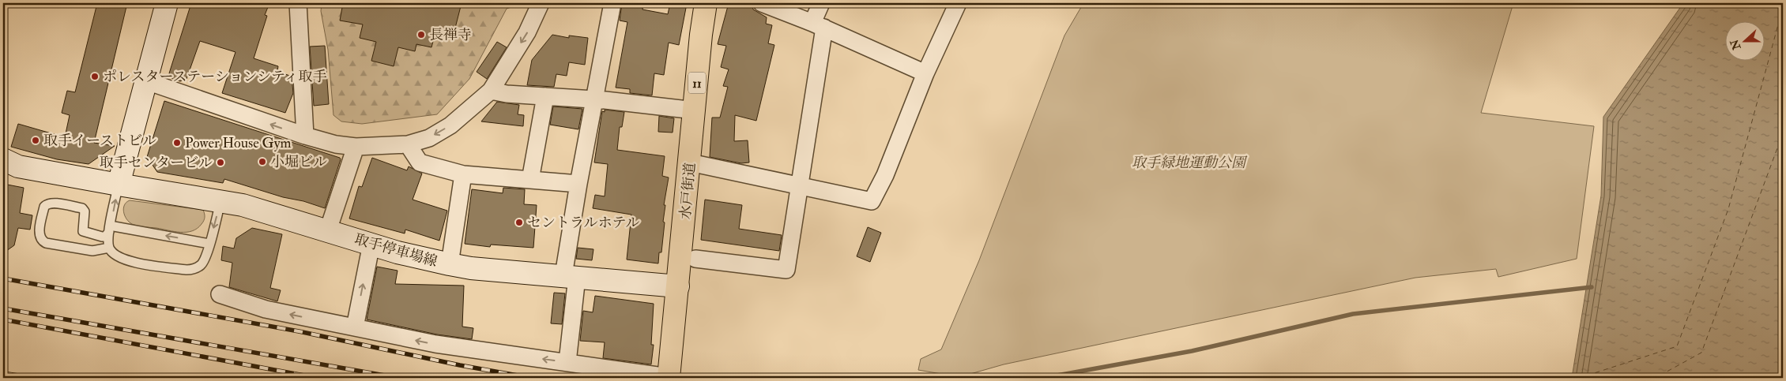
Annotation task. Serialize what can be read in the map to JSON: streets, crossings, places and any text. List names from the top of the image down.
{
  "streets": {
    "main road": ["11", "水戸街道", "取手停車場線"]
  },
  "crossings": [
    ["水戸街道", "取手停車場線"]
  ],
  "parks": ["取手緑地運動公園"],
  "places": [
    "長禅寺",
    "ポレスターステーションシティ取手",
    "取手イーストビル",
    "Power House Gym",
    "小堀ビル",
    "取手センタービル",
    "セントラルホテル"
  ],
  "north": "left"
}
